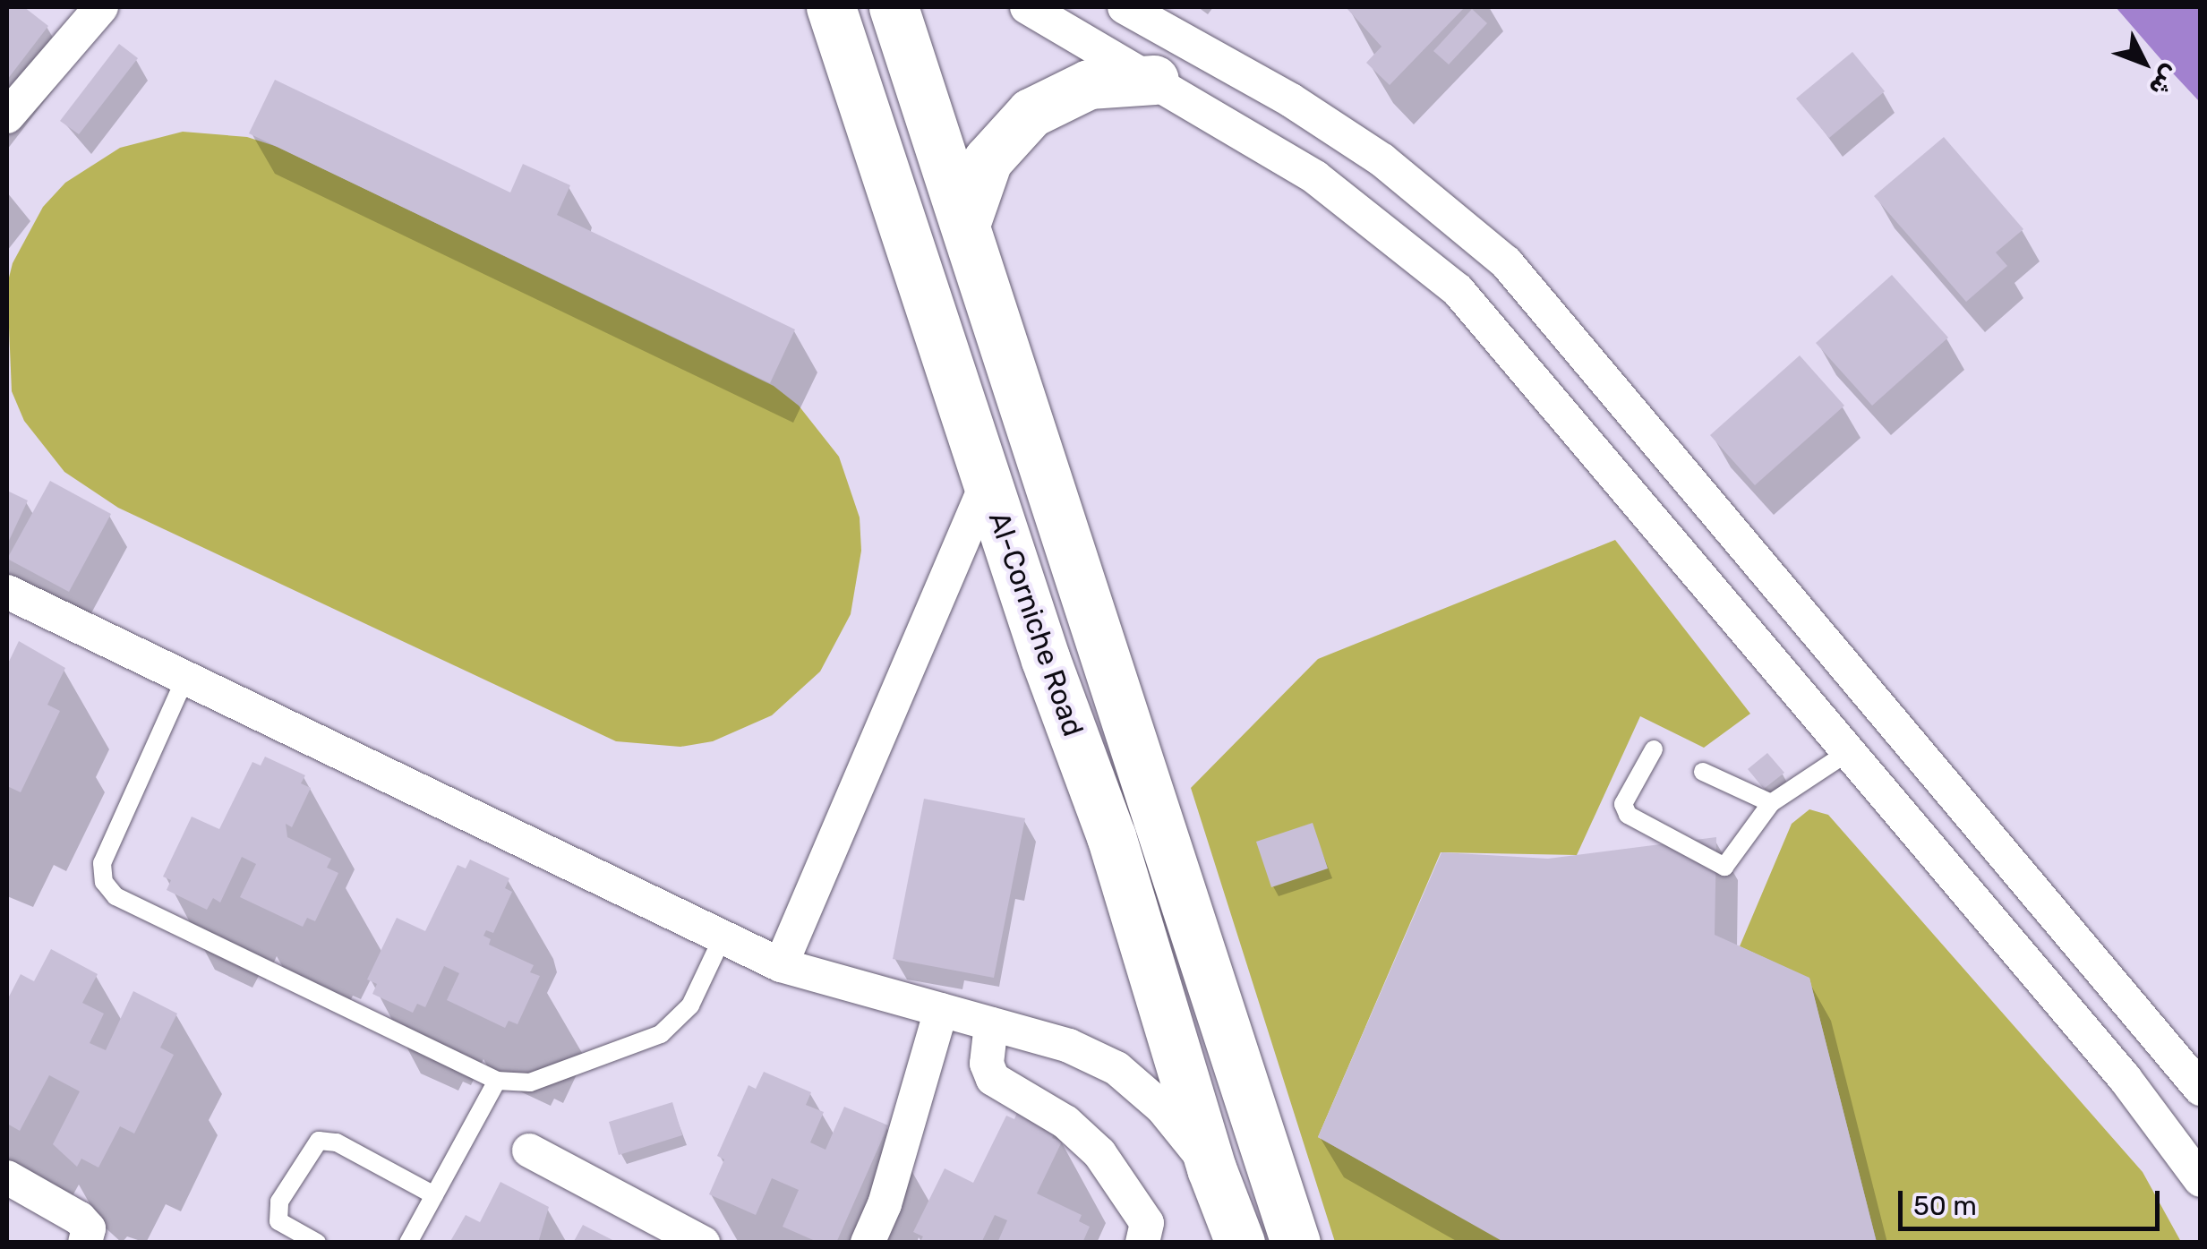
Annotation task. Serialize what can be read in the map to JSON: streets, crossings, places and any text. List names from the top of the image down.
{
  "streets": {
    "highway": ["Al-Corniche Road"]
  },
  "scale_bar": "50 m",
  "north": "bottom right"
}
